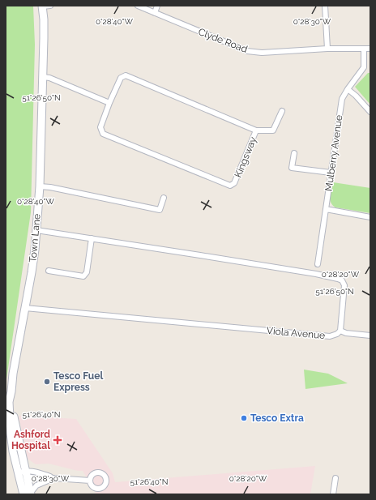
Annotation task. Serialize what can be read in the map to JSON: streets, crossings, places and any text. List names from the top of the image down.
{
  "streets": {
    "main road": ["Town Lane"],
    "street": [
      "Clyde Road",
      "Mulberry Avenue",
      "Kingsway",
      "Viola Avenue"
    ]
  },
  "crossings": [
    ["Clyde Road", "Mulberry Avenue"],
    ["Town Lane", "Viola Avenue"]
  ],
  "places": {
    "other": ["Tesco Fuel Express", "Tesco Extra"],
    "health": ["Ashford Hospital"]
  },
  "coordinates": [
    "0°28'40\"W",
    "0°28'30\"W",
    "51°26'50\"N",
    "0°28'20\"W",
    "51°26'40\"N"
  ]
}
